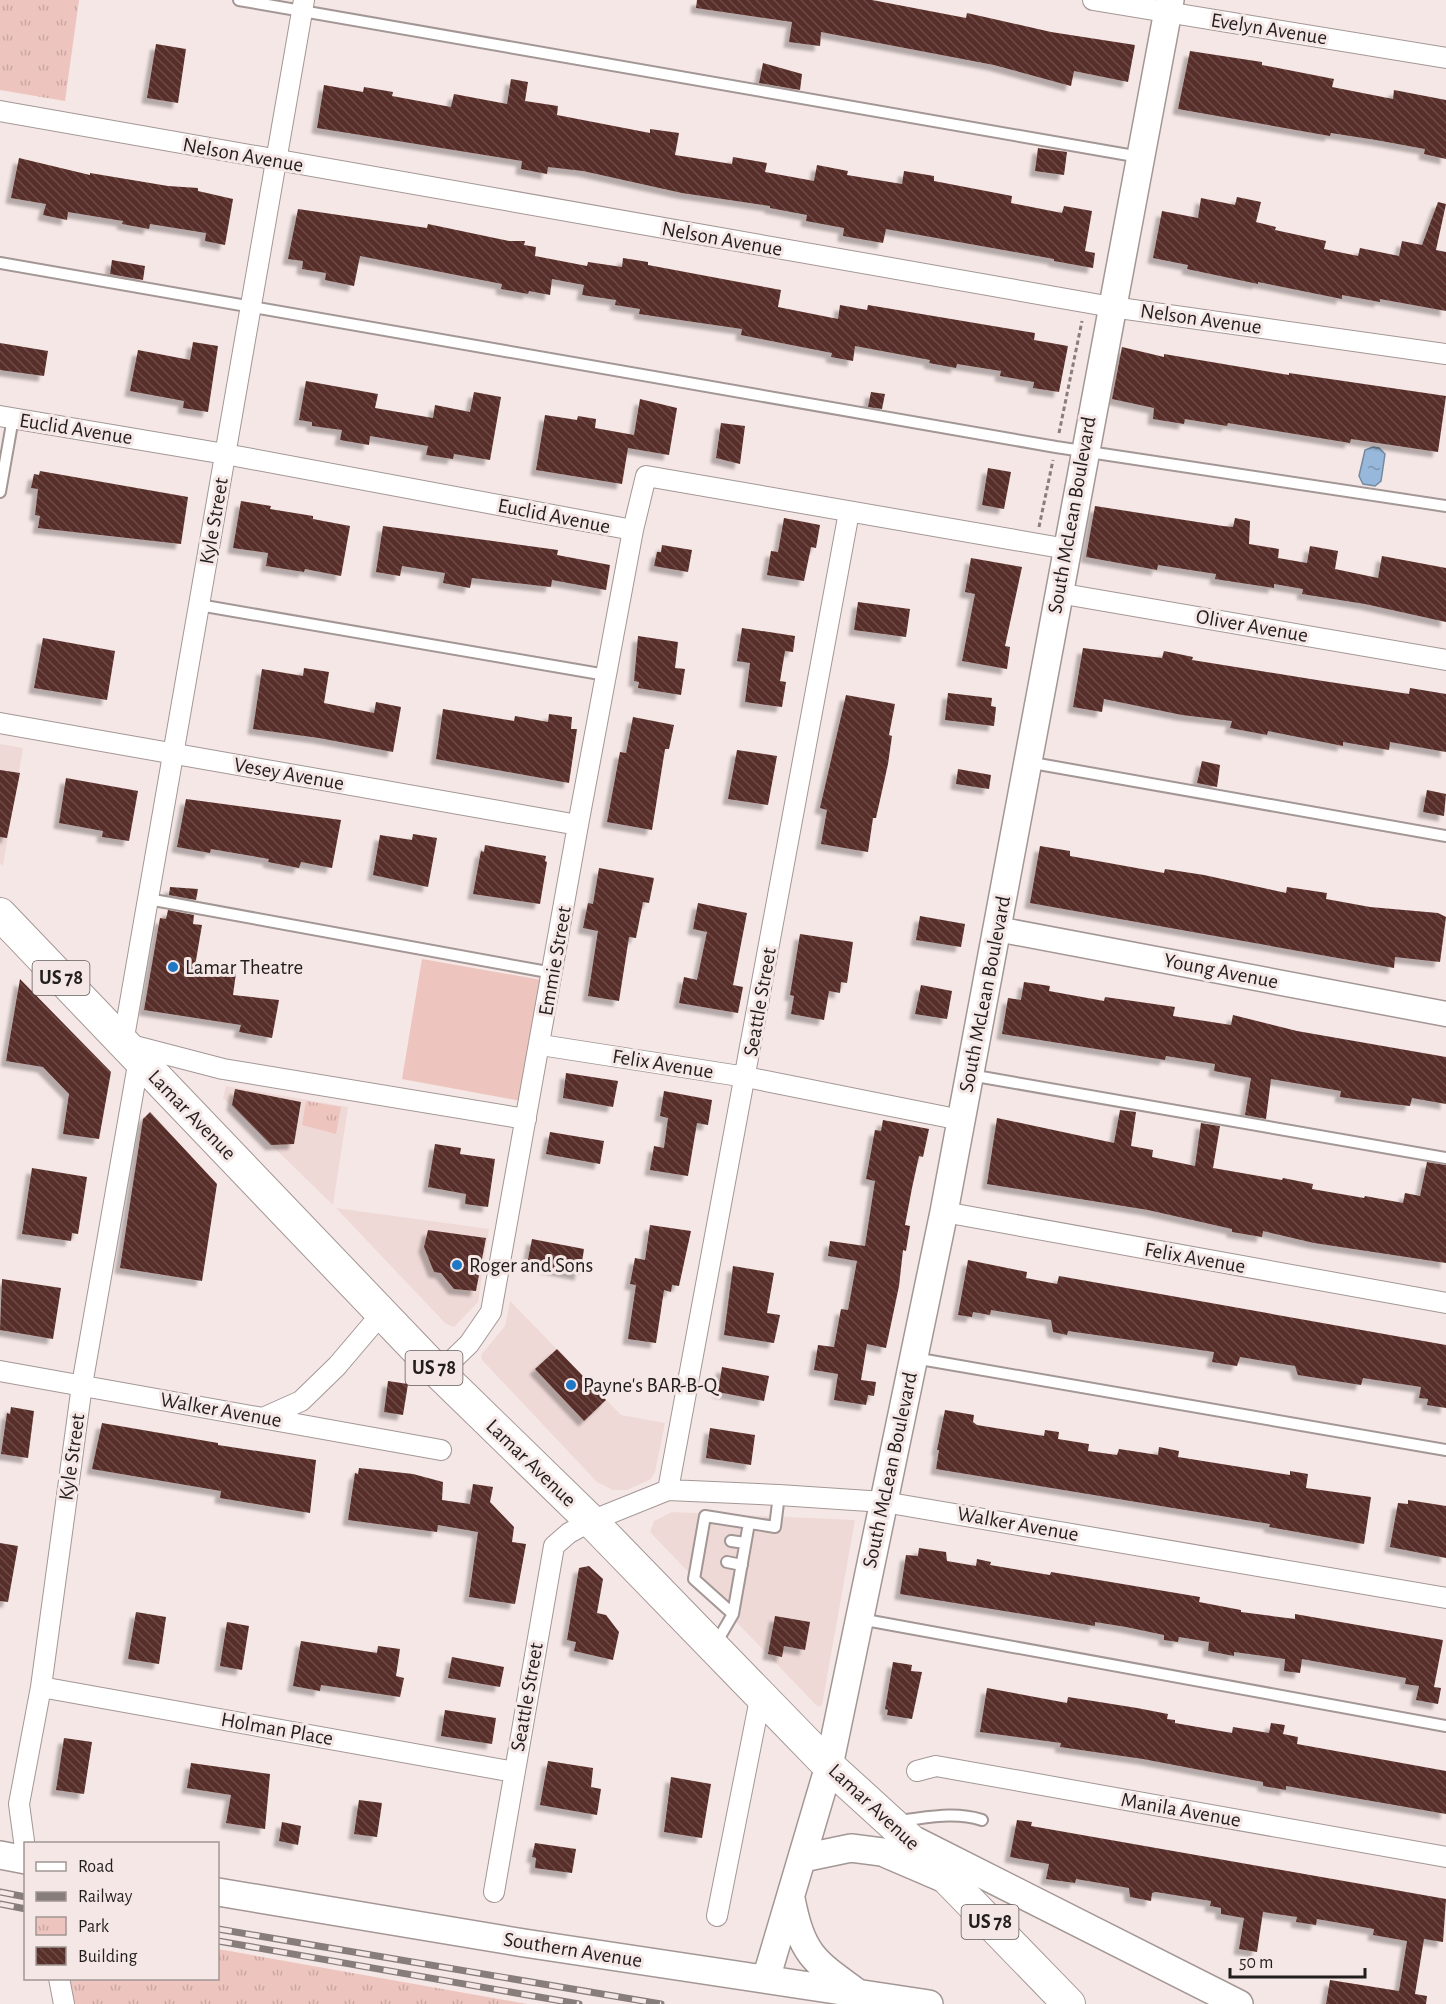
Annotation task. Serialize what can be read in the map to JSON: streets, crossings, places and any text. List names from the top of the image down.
{
  "streets": {
    "main road": [
      "South McLean Boulevard",
      "US 78",
      "Lamar Avenue",
      "Southern Avenue"
    ],
    "street": [
      "Evelyn Avenue",
      "Nelson Avenue",
      "Euclid Avenue",
      "Kyle Street",
      "Oliver Avenue",
      "Vesey Avenue",
      "Emmie Street",
      "Young Avenue",
      "Seattle Street",
      "Felix Avenue",
      "Walker Avenue",
      "Holman Place",
      "Manila Avenue"
    ]
  },
  "crossings": [
    ["Evelyn Avenue", "South McLean Boulevard"],
    ["Nelson Avenue", "South McLean Boulevard"],
    ["Nelson Avenue", "Kyle Street"],
    ["Euclid Avenue", "South McLean Boulevard"],
    ["Euclid Avenue", "Kyle Street"],
    ["Euclid Avenue", "Emmie Street"],
    ["Euclid Avenue", "Seattle Street"],
    ["South McLean Boulevard", "Oliver Avenue"],
    ["South McLean Boulevard", "Young Avenue"],
    ["South McLean Boulevard", "Felix Avenue"],
    ["South McLean Boulevard", "Lamar Avenue"],
    ["South McLean Boulevard", "Walker Avenue"],
    ["South McLean Boulevard", "Southern Avenue"],
    ["Kyle Street", "Vesey Avenue"],
    ["Kyle Street", "Lamar Avenue"],
    ["Kyle Street", "Walker Avenue"],
    ["Kyle Street", "Holman Place"],
    ["Vesey Avenue", "Emmie Street"],
    ["Emmie Street", "Felix Avenue"],
    ["Emmie Street", "Lamar Avenue"],
    ["Seattle Street", "Felix Avenue"],
    ["Seattle Street", "Lamar Avenue"],
    ["Seattle Street", "Walker Avenue"],
    ["Seattle Street", "Holman Place"],
    ["Lamar Avenue", "Walker Avenue"]
  ],
  "places": ["Lamar Theatre", "Roger and Sons", "Payne's BAR-B-Q"],
  "legend": [
    "Road",
    "Railway",
    "Park",
    "Building"
  ],
  "scale_bar": "50 m"
}
